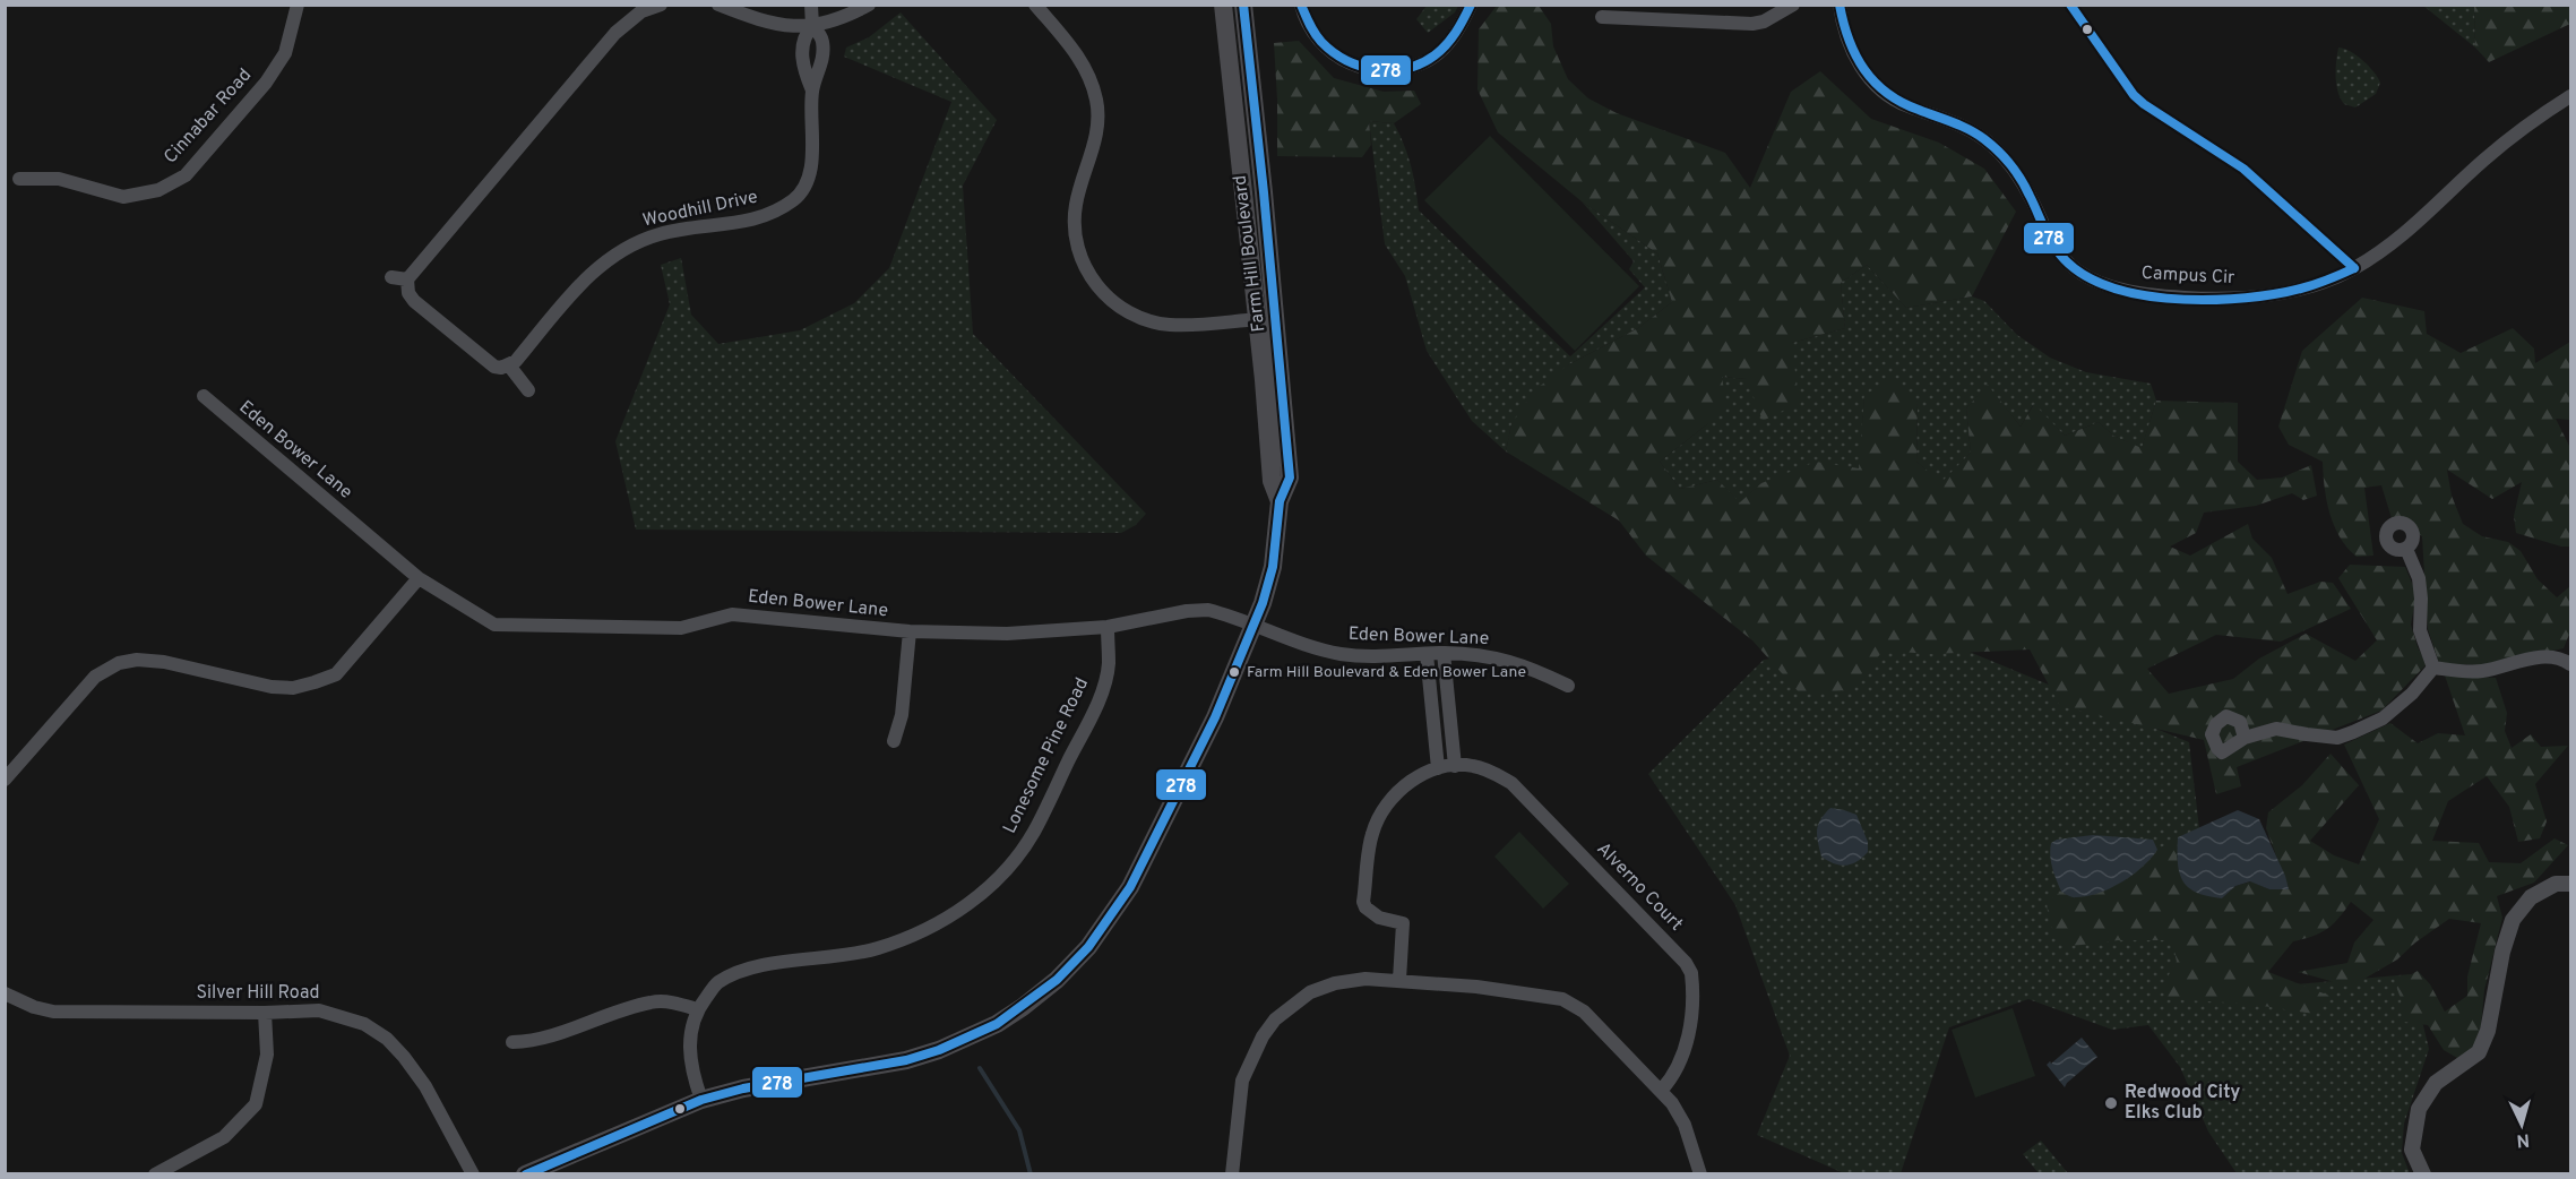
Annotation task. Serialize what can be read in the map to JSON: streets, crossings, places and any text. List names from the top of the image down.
{
  "streets": {
    "main road": ["Farm Hill Boulevard"],
    "street": [
      "Cinnabar Road",
      "Woodhill Drive",
      "Campus Cir",
      "Eden Bower Lane",
      "Lonesome Pine Road",
      "Alverno Court",
      "Silver Hill Road"
    ]
  },
  "crossings": [
    ["Farm Hill Boulevard", "Eden Bower Lane"],
    ["Eden Bower Lane", "Lonesome Pine Road"]
  ],
  "places": ["Farm Hill Boulevard & Eden Bower Lane", "Redwood City Elks Club"],
  "lines": ["transit line 278"],
  "north": "bottom"
}
